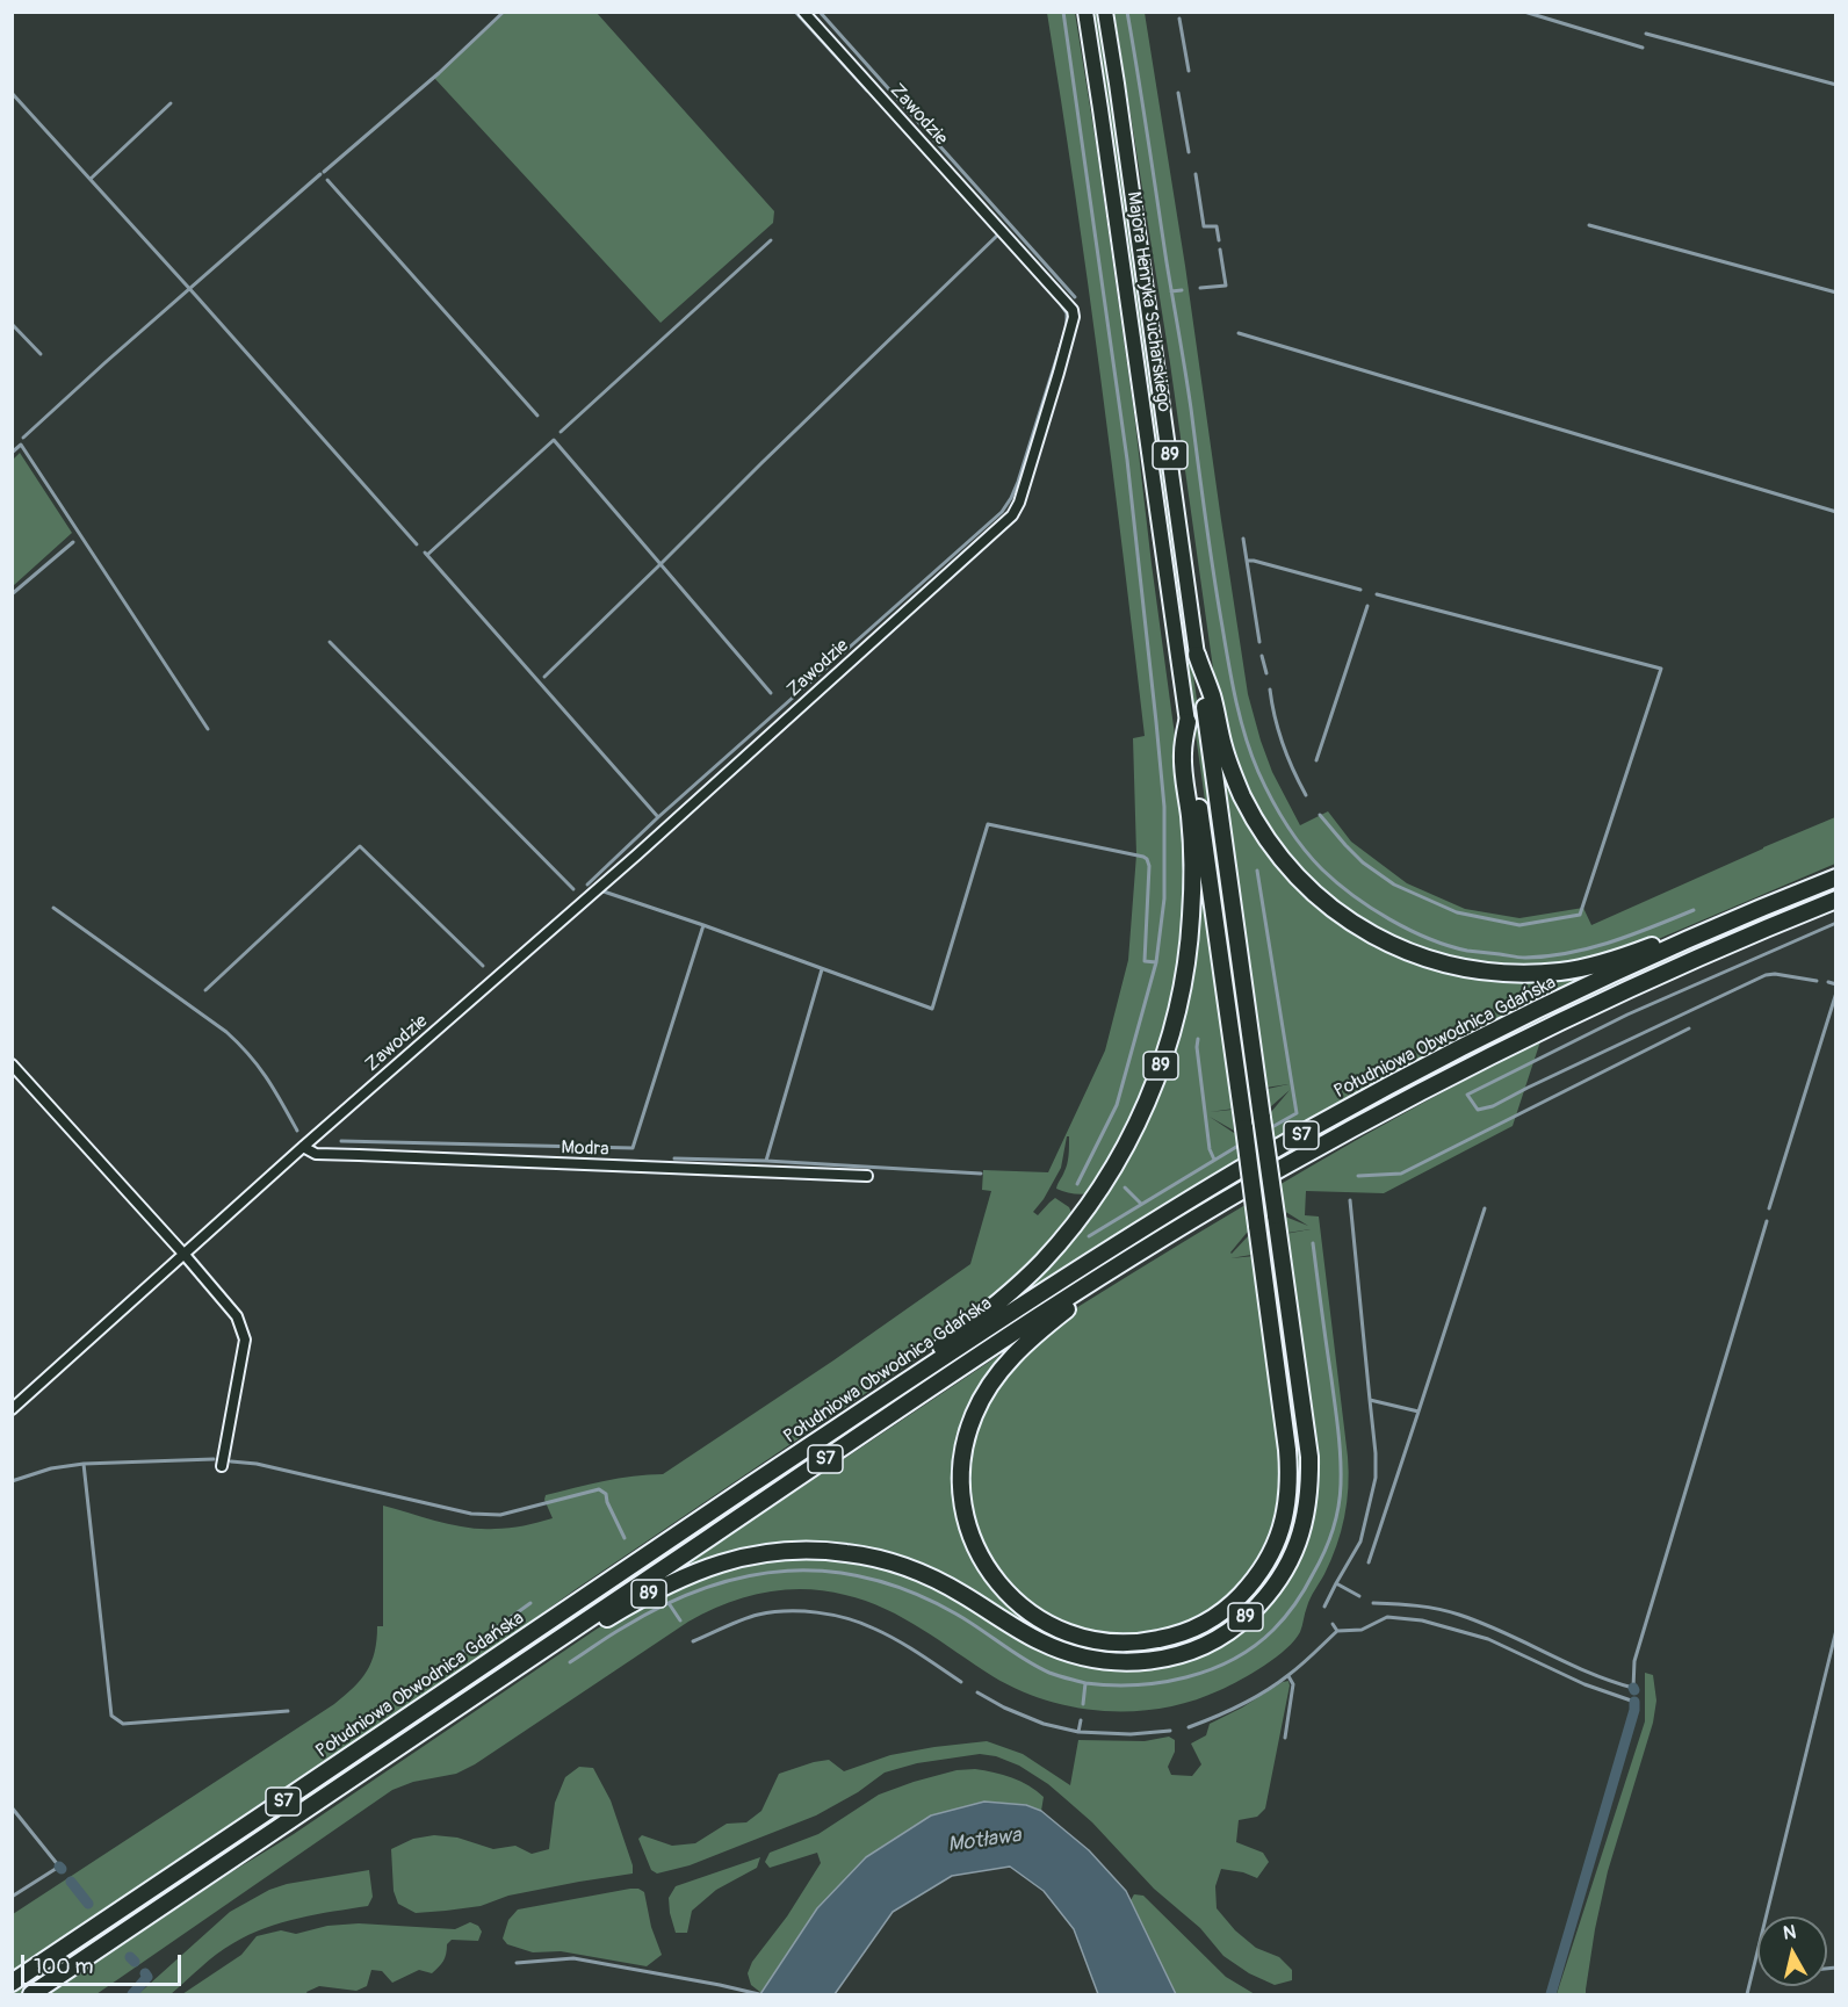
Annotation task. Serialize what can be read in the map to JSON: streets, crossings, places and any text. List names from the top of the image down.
{
  "streets": {
    "highway": [
      "Majora Henryka Sucharskiego",
      "89",
      "Południowa Obwodnica Gdańska",
      "S7"
    ],
    "street": ["Zawodzie", "Modra"]
  },
  "crossings": [
    ["Zawodzie", "Modra"],
    ["Majora Henryka Sucharskiego", "89"],
    ["89", "Południowa Obwodnica Gdańska"]
  ],
  "water": ["Motława"],
  "scale_bar": "100 m",
  "north": "top"
}
